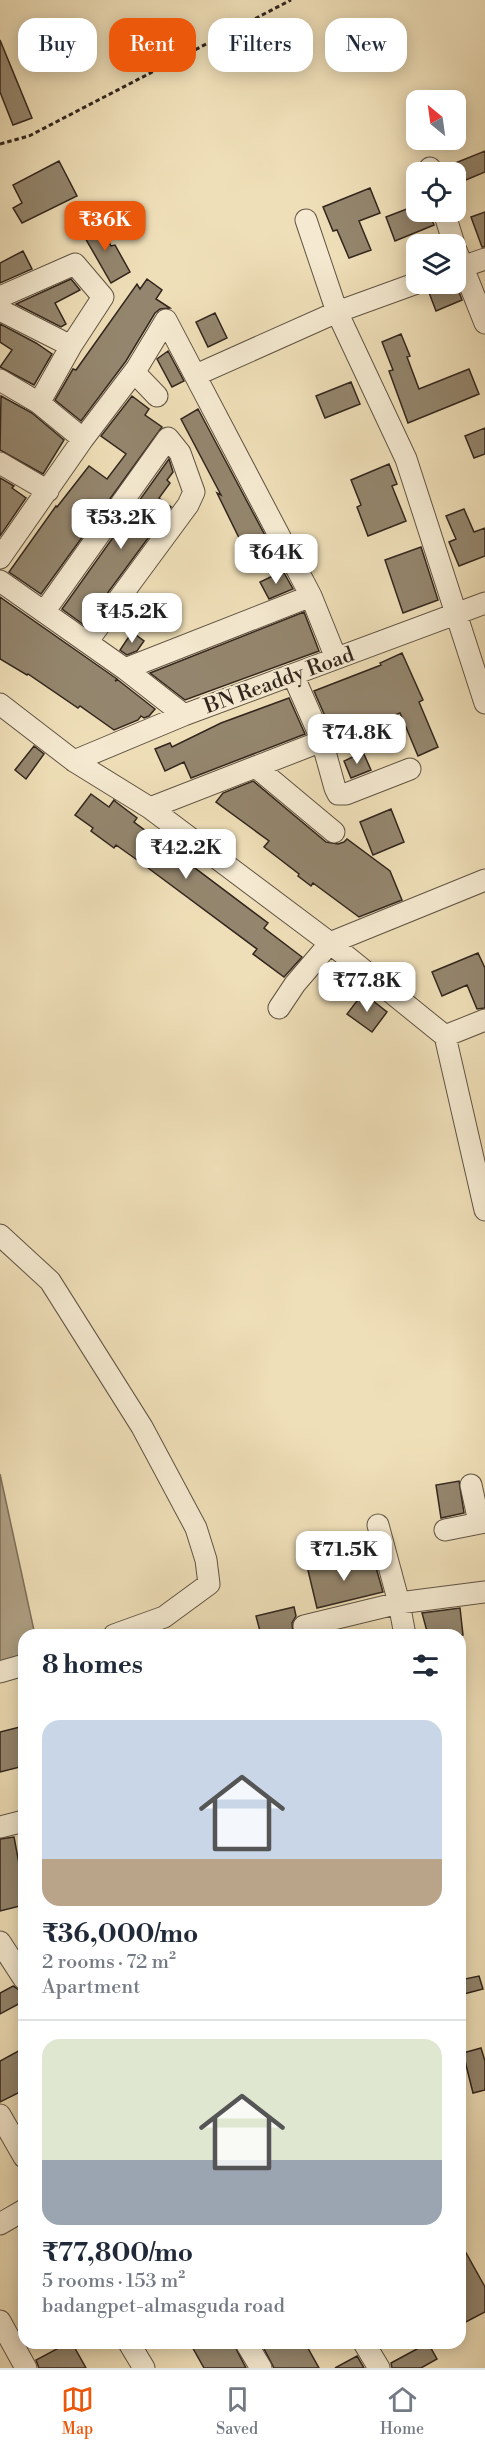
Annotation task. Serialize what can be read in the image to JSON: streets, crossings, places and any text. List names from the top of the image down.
{
  "streets": {
    "street": ["BN Readdy Road"]
  },
  "north": "top left",
  "page": {
    "chip": [
      "Buy",
      "Rent",
      "Filters",
      "New"
    ],
    "price": [
      "₹36K",
      "₹53.2K",
      "₹64K",
      "₹45.2K",
      "₹74.8K",
      "₹42.2K",
      "₹77.8K",
      "₹71.5K"
    ],
    "heading": "8 homes",
    "list": [
      {
        "name": "₹36,000/mo",
        "note": "2 rooms · 72 m² · Apartment"
      },
      {
        "name": "₹77,800/mo",
        "note": "5 rooms · 153 m² · badangpet-almasguda road"
      }
    ],
    "tabs": ["Map", "Saved", "Home"]
  }
}
